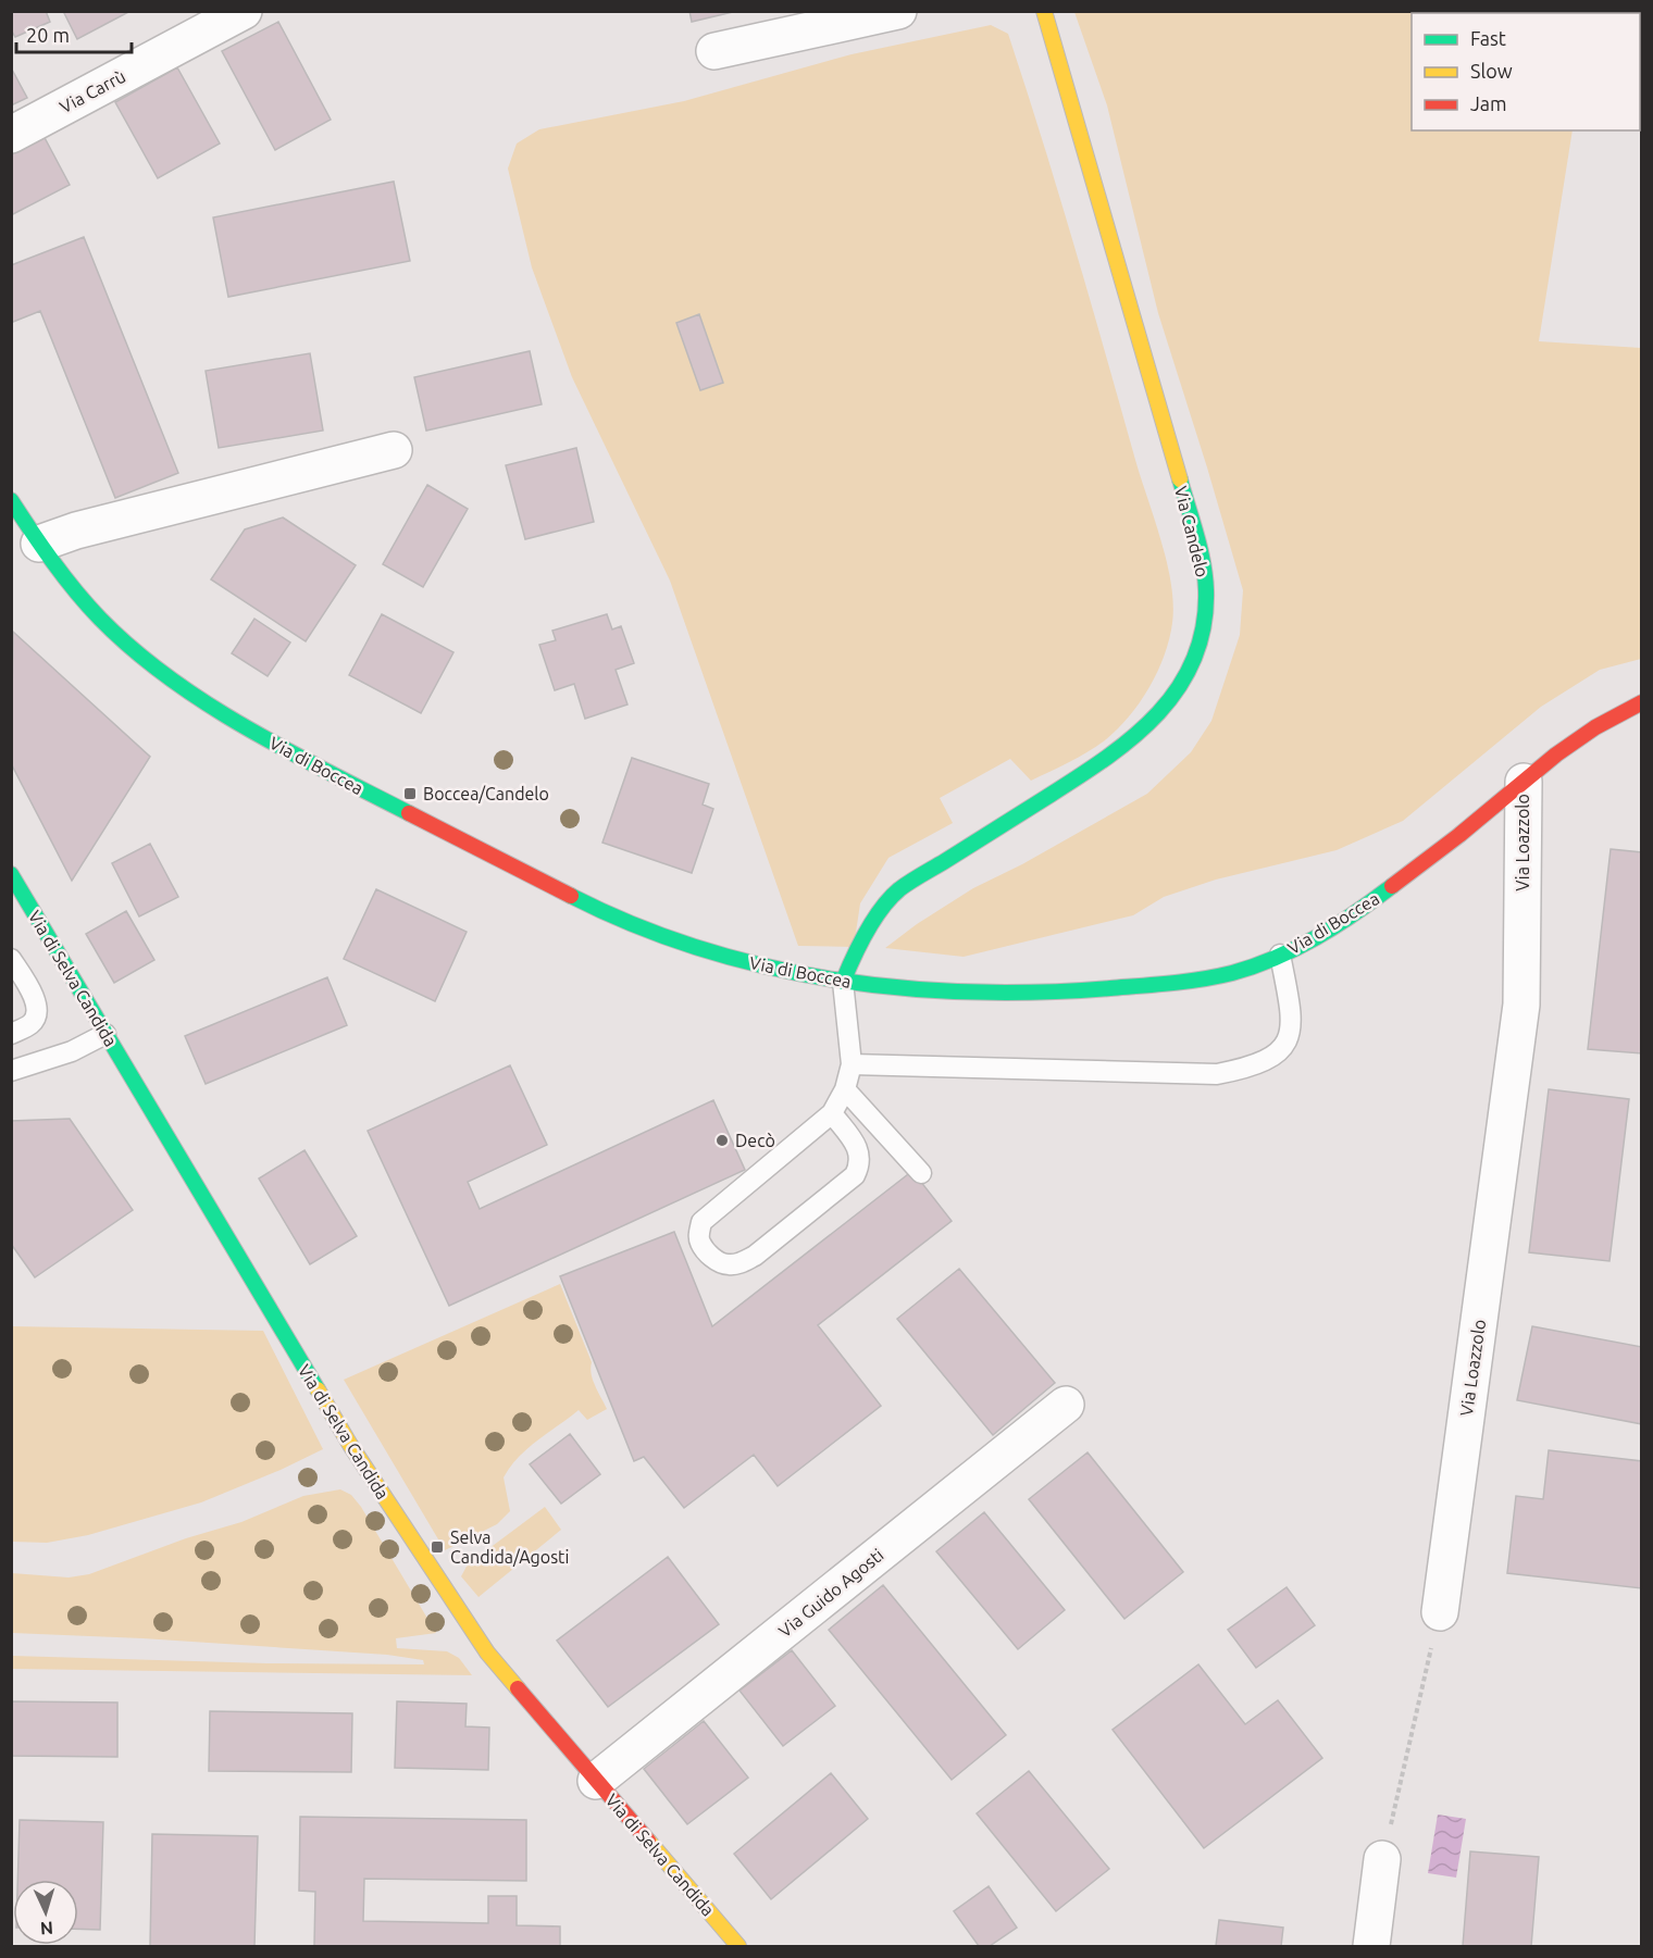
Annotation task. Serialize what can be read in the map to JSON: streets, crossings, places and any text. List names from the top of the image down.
{
  "streets": {
    "street": [
      "Via Carrù",
      "Via Candelo",
      "Via di Boccea",
      "Via Loazzolo",
      "Via di Selva Candida",
      "Via Guido Agosti"
    ]
  },
  "crossings": [
    ["Via Candelo", "Via di Boccea"],
    ["Via di Boccea", "Via Loazzolo"],
    ["Via di Selva Candida", "Via Guido Agosti"]
  ],
  "places": {
    "transit": ["Boccea/Candelo", "Selva Candida/Agosti"],
    "other": ["Decò"]
  },
  "legend": ["Fast", "Slow", "Jam"],
  "scale_bar": "20 m",
  "north": "bottom"
}
